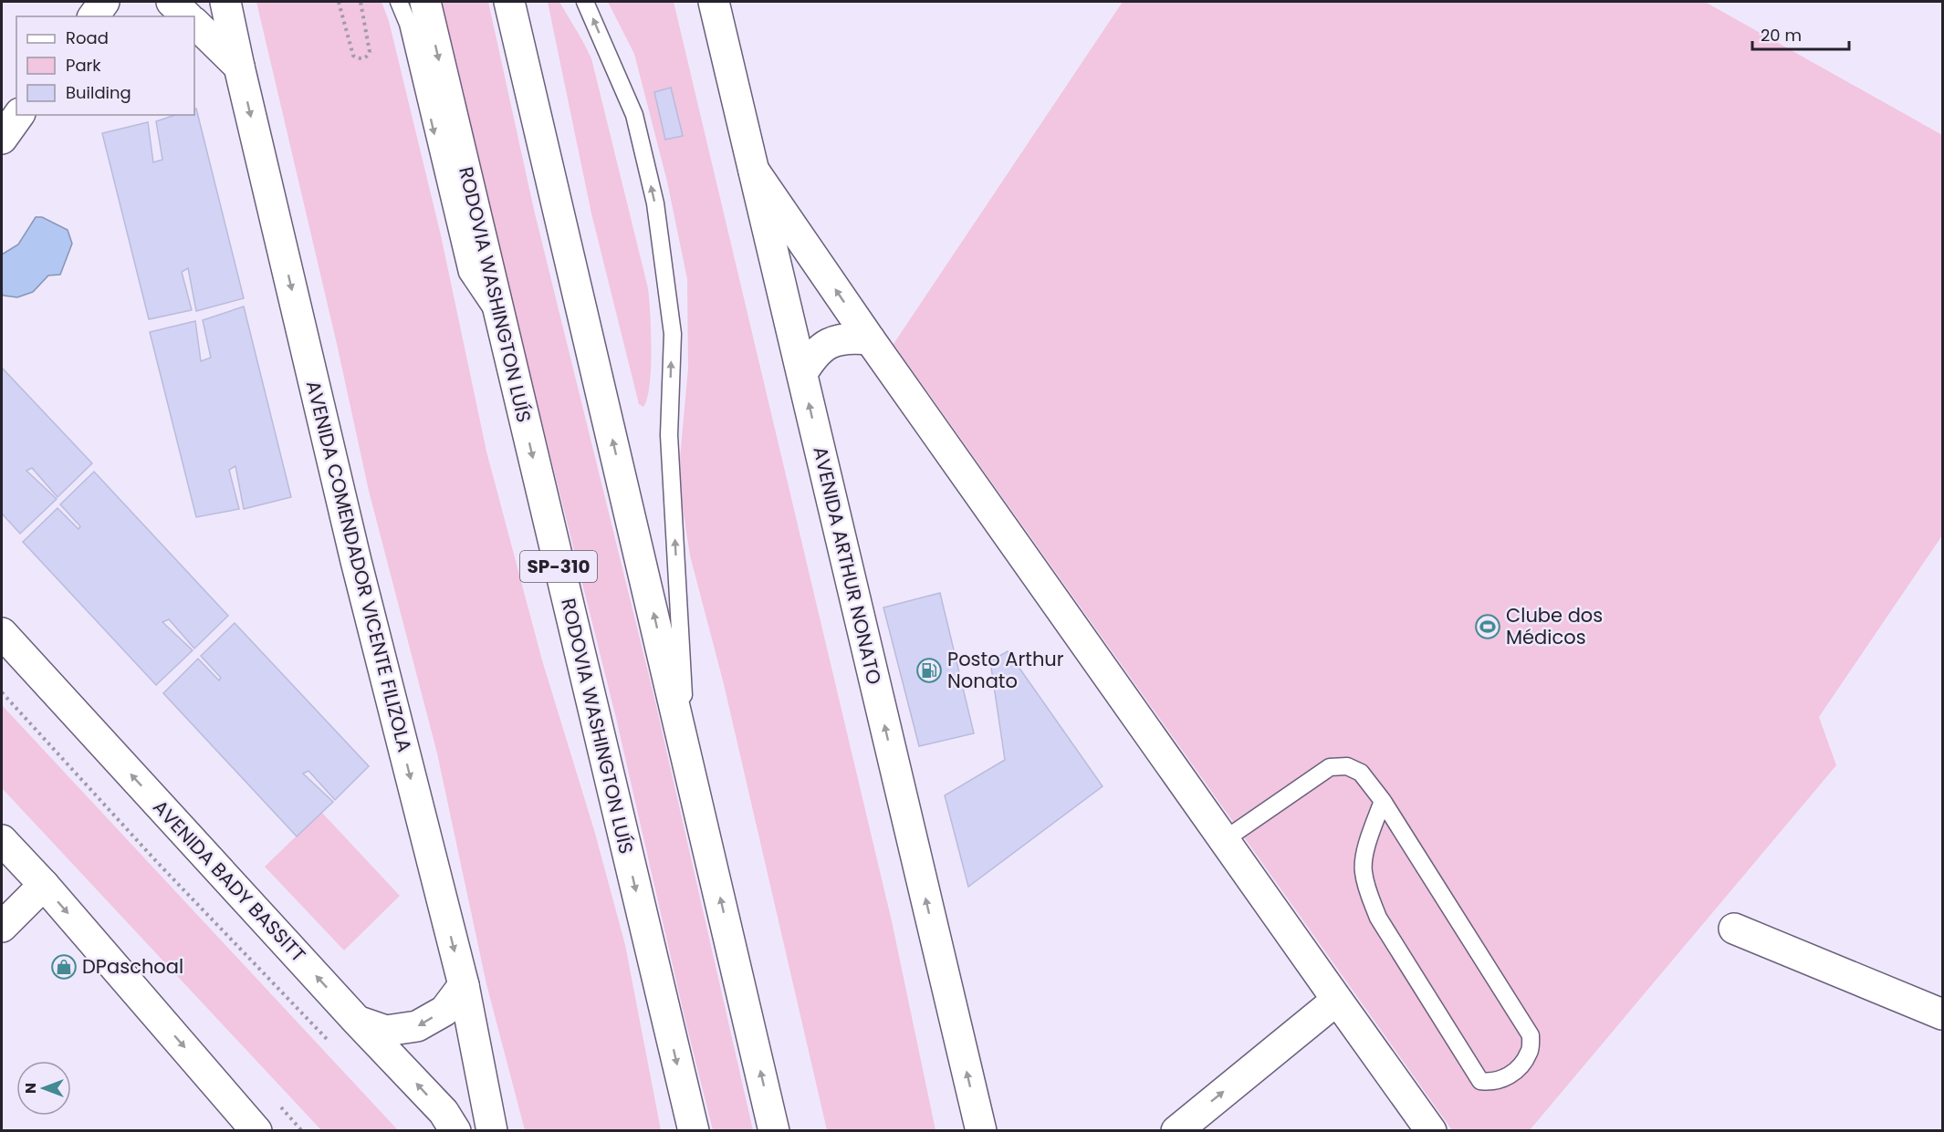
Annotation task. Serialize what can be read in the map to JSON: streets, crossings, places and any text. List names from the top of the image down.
{
  "streets": {
    "main road": [
      "RODOVIA WASHINGTON LUÍS",
      "AVENIDA ARTHUR NONATO",
      "AVENIDA COMENDADOR VICENTE FILIZOLA",
      "SP-310",
      "AVENIDA BADY BASSITT"
    ]
  },
  "one_way": ["AVENIDA COMENDADOR VICENTE FILIZOLA"],
  "places": {
    "sports": ["Clube dos Médicos"],
    "fuel station": ["Posto Arthur Nonato"],
    "shop": ["DPaschoal"]
  },
  "legend": ["Road", "Park", "Building"],
  "scale_bar": "20 m",
  "north": "left"
}
